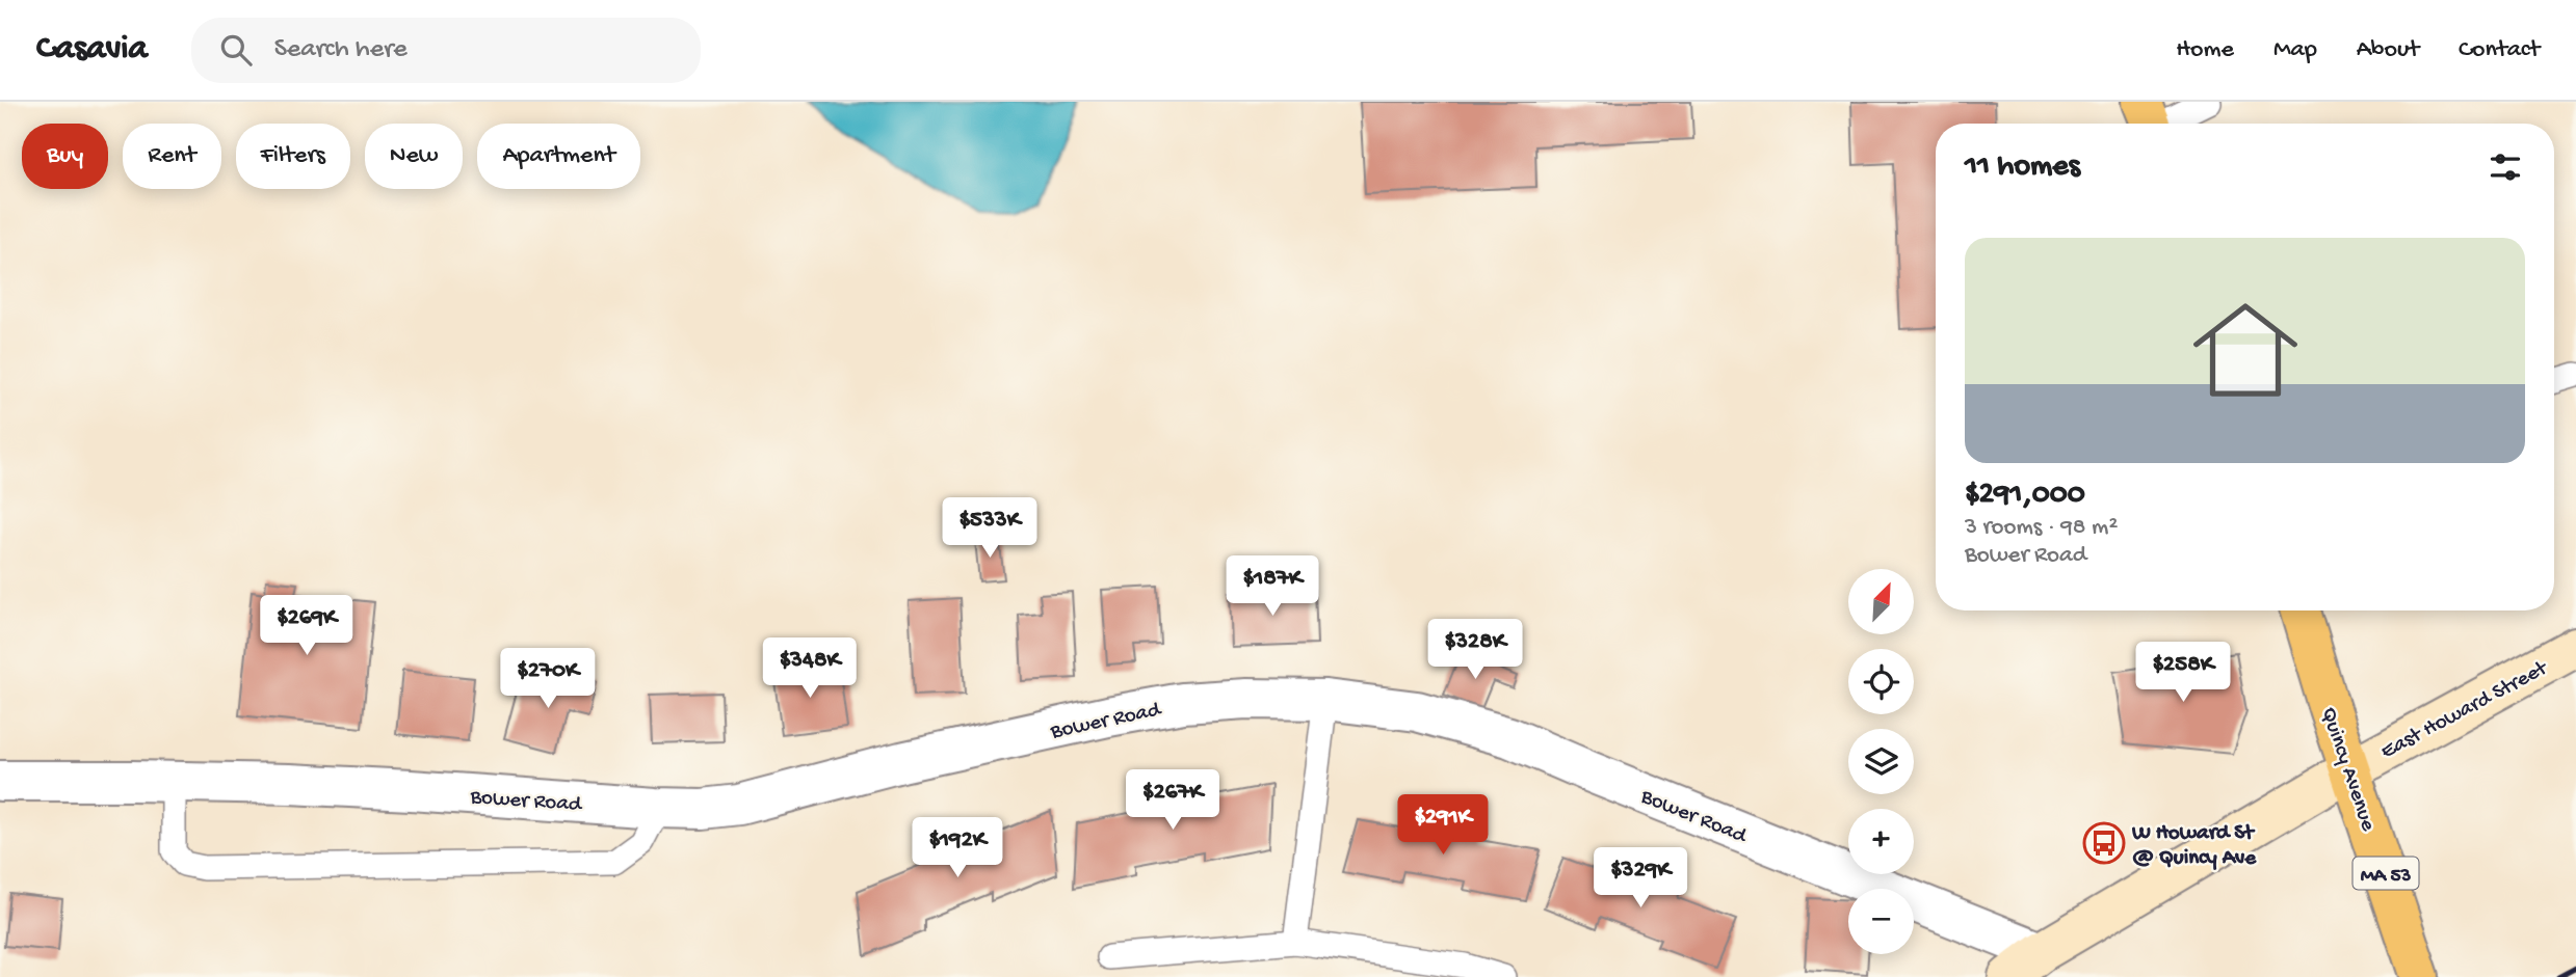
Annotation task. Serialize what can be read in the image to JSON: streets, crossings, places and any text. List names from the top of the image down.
{
  "streets": {
    "main road": ["Quincy Avenue", "MA 53"],
    "street": ["East Howard Street", "Bower Road"]
  },
  "crossings": [
    ["East Howard Street", "Bower Road"],
    ["East Howard Street", "Quincy Avenue"]
  ],
  "places": {
    "bus stop": ["W Howard St @ Quincy Ave"]
  },
  "north": "top right",
  "page": {
    "header": "Casavia",
    "search": "Search here",
    "nav": [
      "Home",
      "Map",
      "About",
      "Contact"
    ],
    "chip": [
      "Buy",
      "Rent",
      "Filters",
      "New",
      "Apartment"
    ],
    "heading": "11 homes",
    "list": [
      {
        "name": "$291,000",
        "note": "3 rooms · 98 m² · Bower Road"
      }
    ],
    "price": [
      "$533K",
      "$187K",
      "$269K",
      "$328K",
      "$348K",
      "$258K",
      "$270K",
      "$267K",
      "$291K",
      "$192K",
      "$329K"
    ],
    "map_buttons": ["+", "−"]
  }
}
